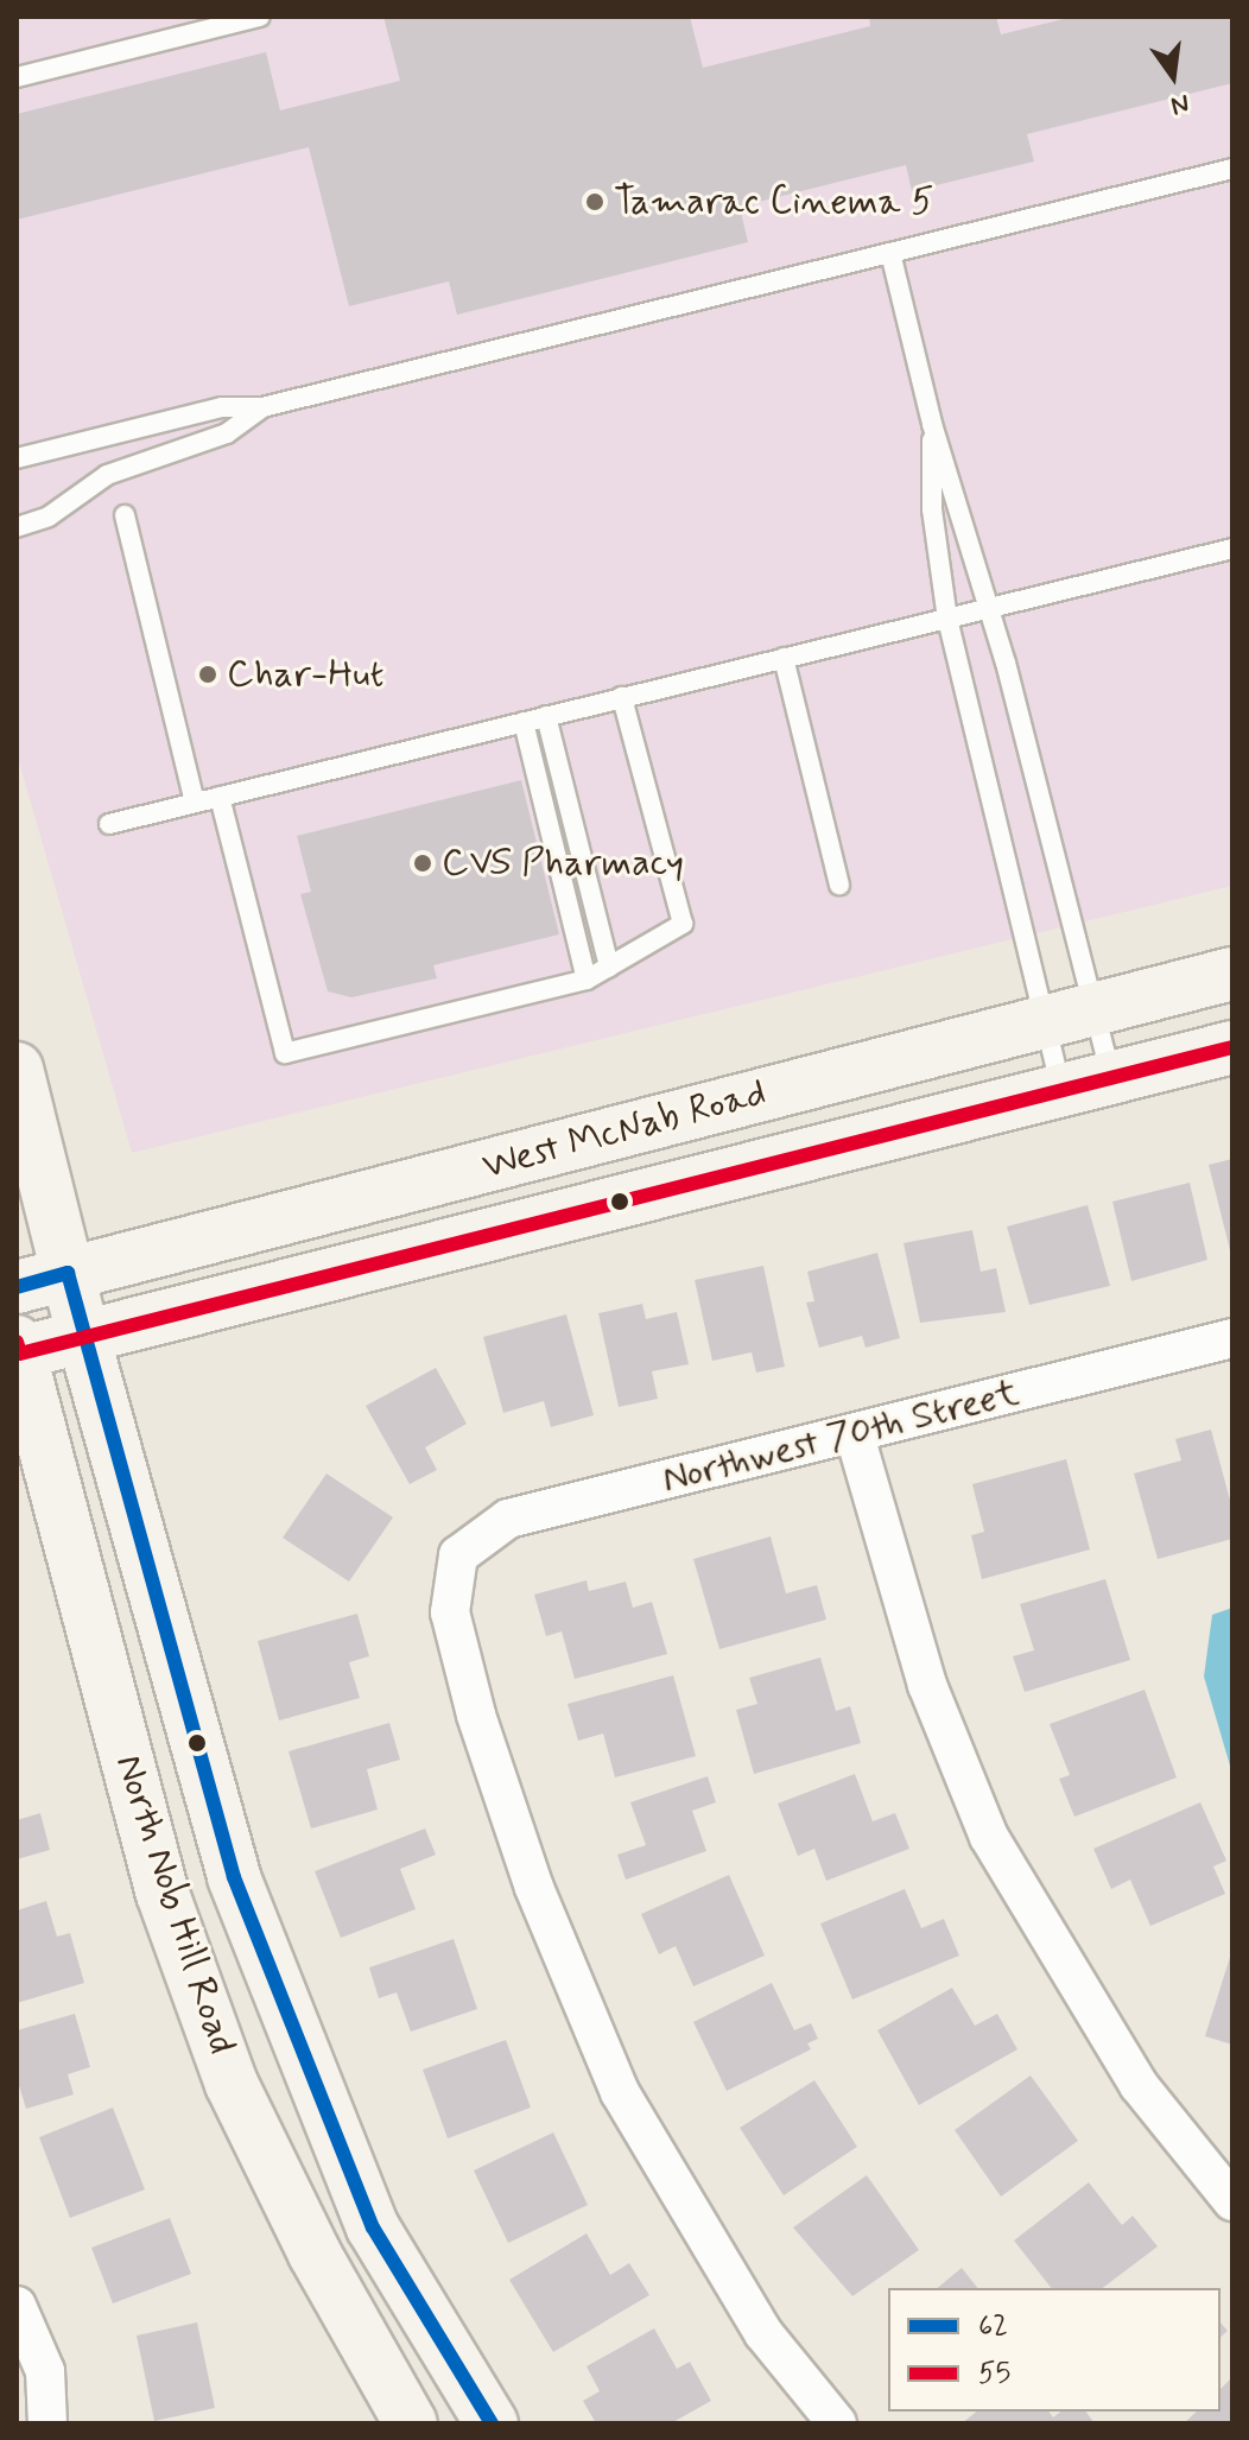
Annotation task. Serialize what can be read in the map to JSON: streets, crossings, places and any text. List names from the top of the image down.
{
  "streets": {
    "main road": ["West McNab Road", "North Nob Hill Road"],
    "street": ["Northwest 70th Street"]
  },
  "crossings": [
    ["West McNab Road", "North Nob Hill Road"]
  ],
  "places": ["Tamarac Cinema 5", "Char-Hut", "CVS Pharmacy"],
  "lines": ["transit line 55", "transit line 62"],
  "legend": ["62", "55"],
  "north": "bottom"
}
